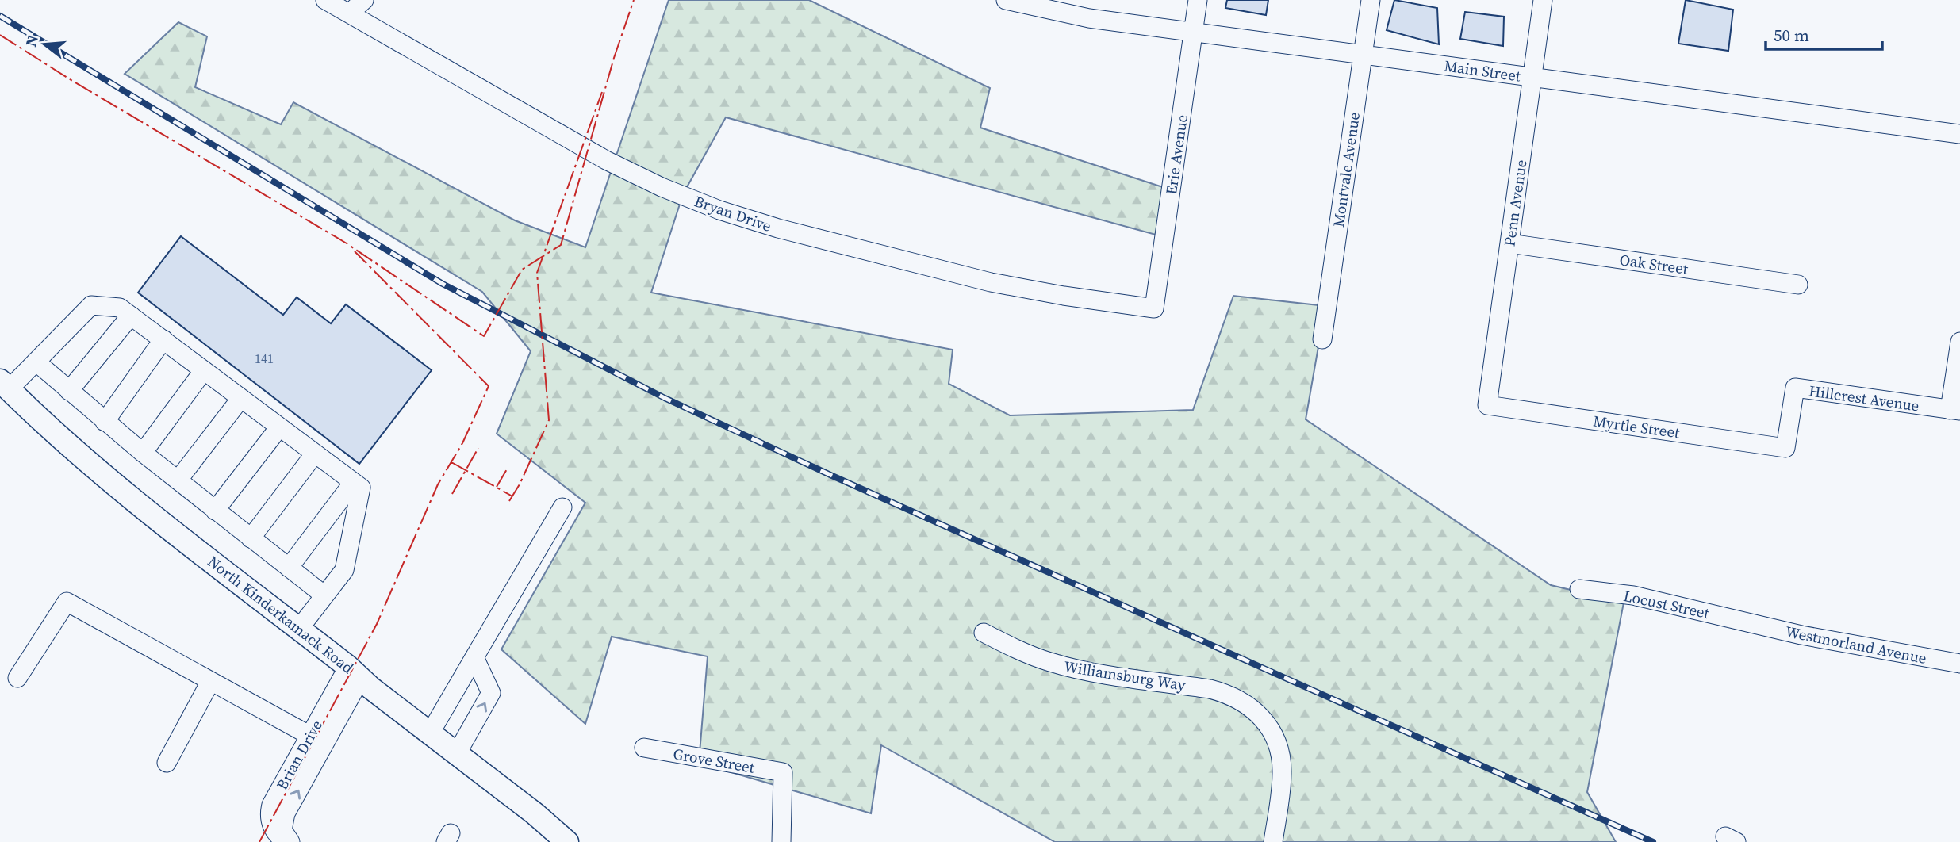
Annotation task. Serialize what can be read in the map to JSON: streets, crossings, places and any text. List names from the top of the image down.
{
  "streets": {
    "main road": ["North Kinderkamack Road"],
    "street": [
      "Main Street",
      "Erie Avenue",
      "Montvale Avenue",
      "Penn Avenue",
      "Bryan Drive",
      "Oak Street",
      "Hillcrest Avenue",
      "Myrtle Street",
      "Locust Street",
      "Westmorland Avenue",
      "Williamsburg Way",
      "Brian Drive",
      "Grove Street"
    ]
  },
  "crossings": [
    ["Main Street", "Erie Avenue"],
    ["Main Street", "Montvale Avenue"],
    ["Main Street", "Penn Avenue"],
    ["Erie Avenue", "Bryan Drive"],
    ["Penn Avenue", "Oak Street"],
    ["Penn Avenue", "Myrtle Street"],
    ["Hillcrest Avenue", "Myrtle Street"],
    ["Locust Street", "Westmorland Avenue"],
    ["North Kinderkamack Road", "Brian Drive"]
  ],
  "house_numbers": ["141"],
  "scale_bar": "50 m",
  "north": "left"
}
